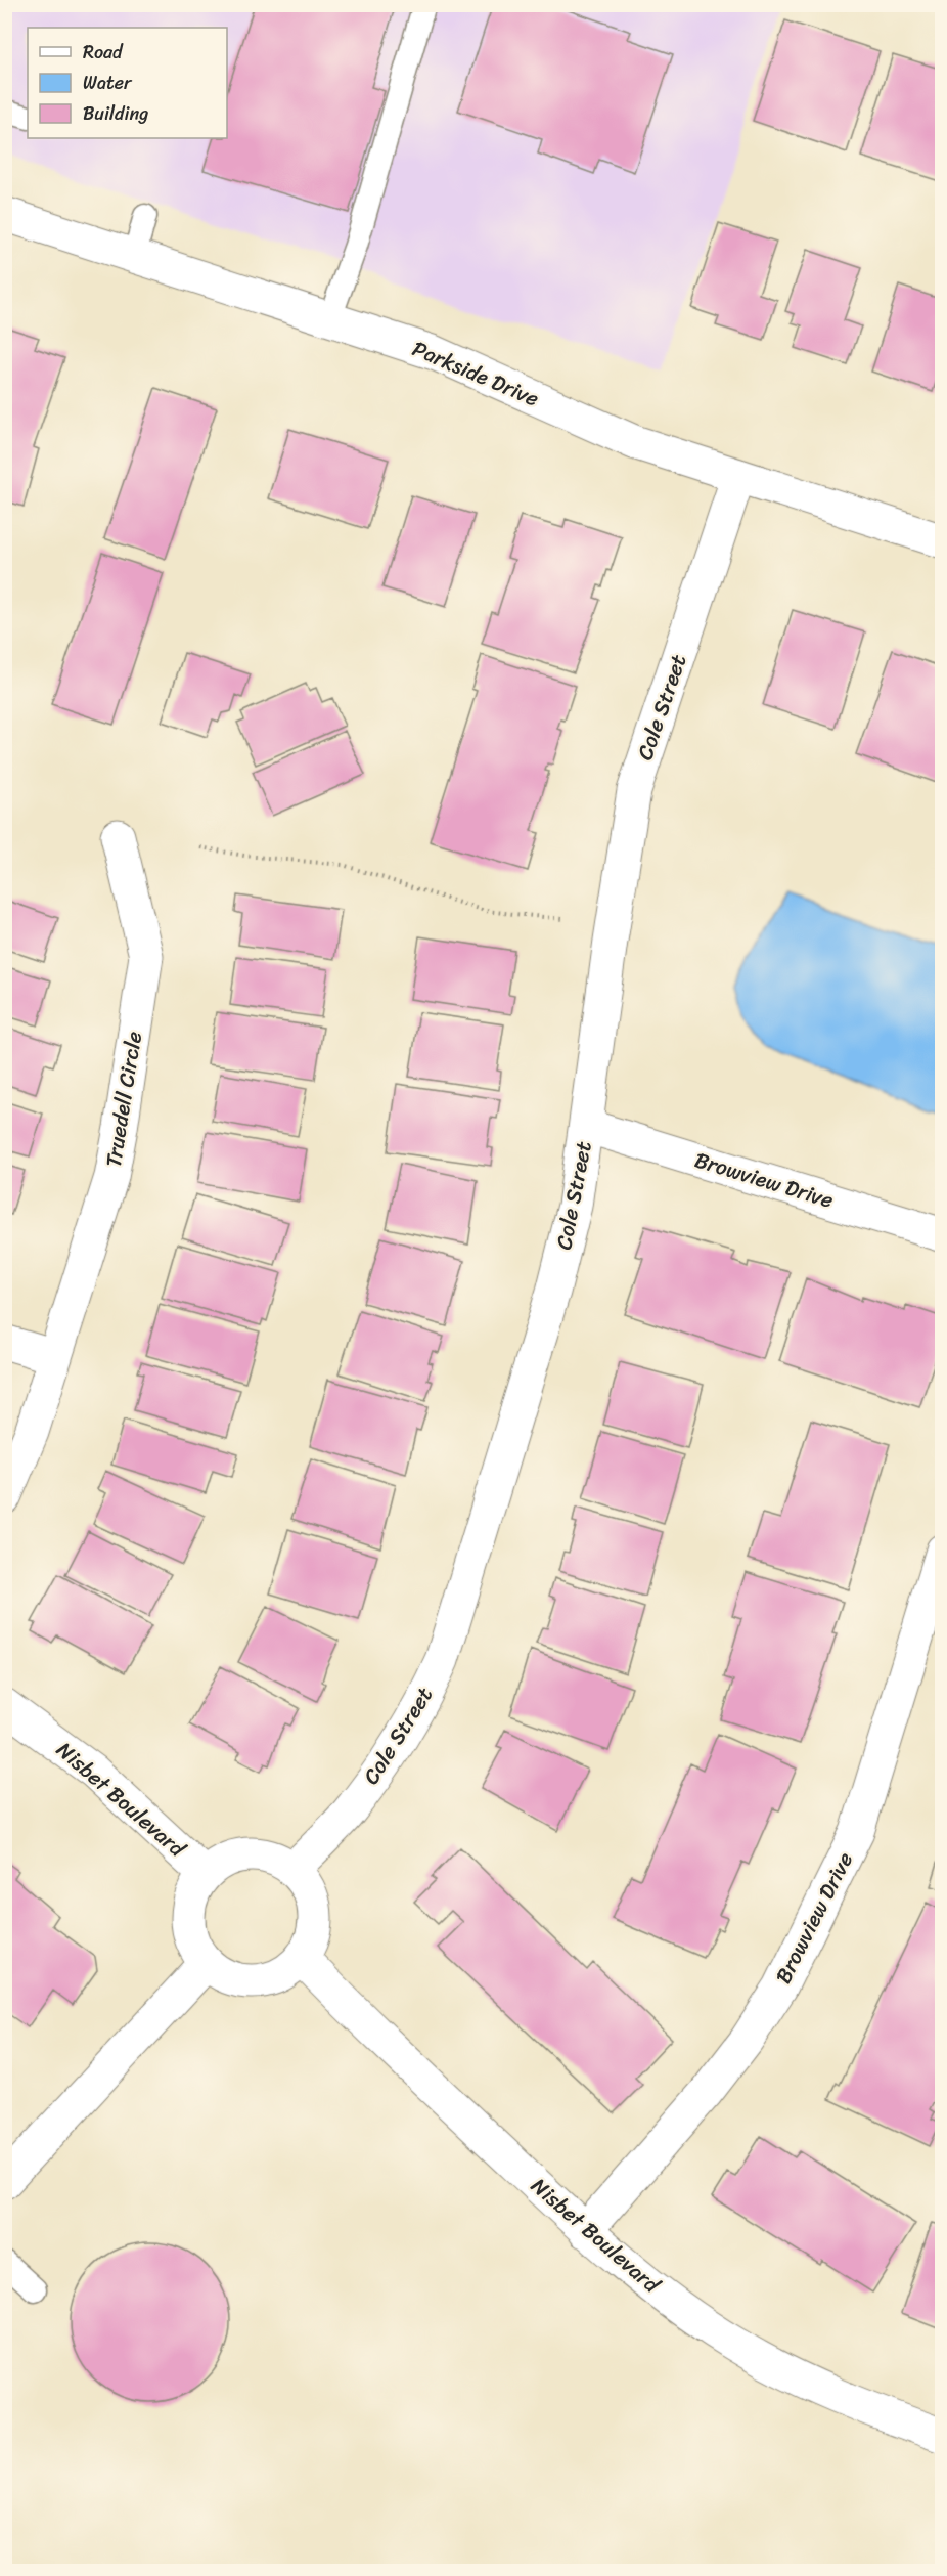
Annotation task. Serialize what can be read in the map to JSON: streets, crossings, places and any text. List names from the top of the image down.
{
  "streets": {
    "street": [
      "Parkside Drive",
      "Cole Street",
      "Truedell Circle",
      "Browview Drive",
      "Nisbet Boulevard"
    ]
  },
  "crossings": [
    ["Parkside Drive", "Cole Street"],
    ["Cole Street", "Browview Drive"],
    ["Cole Street", "Nisbet Boulevard"],
    ["Browview Drive", "Nisbet Boulevard"]
  ],
  "legend": ["Road", "Water", "Building"]
}
